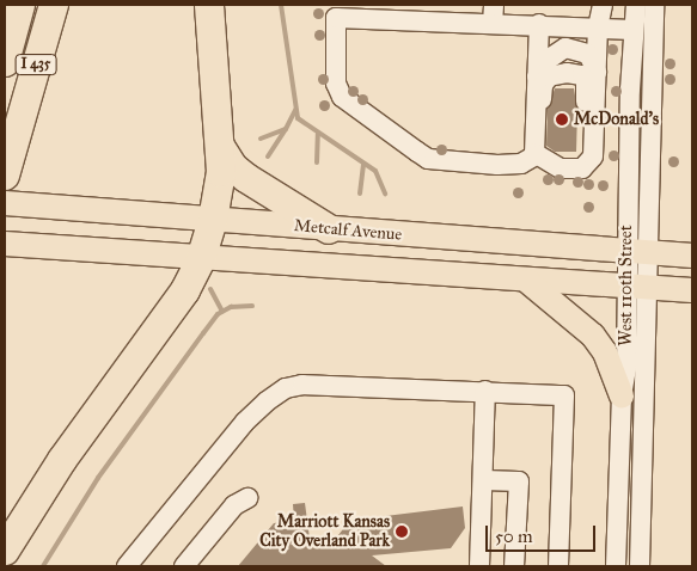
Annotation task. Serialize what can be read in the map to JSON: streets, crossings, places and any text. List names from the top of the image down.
{
  "streets": {
    "highway": ["I 435"],
    "main road": ["Metcalf Avenue"],
    "street": ["West 110th Street"]
  },
  "crossings": [
    ["Metcalf Avenue", "West 110th Street"]
  ],
  "places": ["McDonald's", "Marriott Kansas City Overland Park"],
  "scale_bar": "50 m"
}
